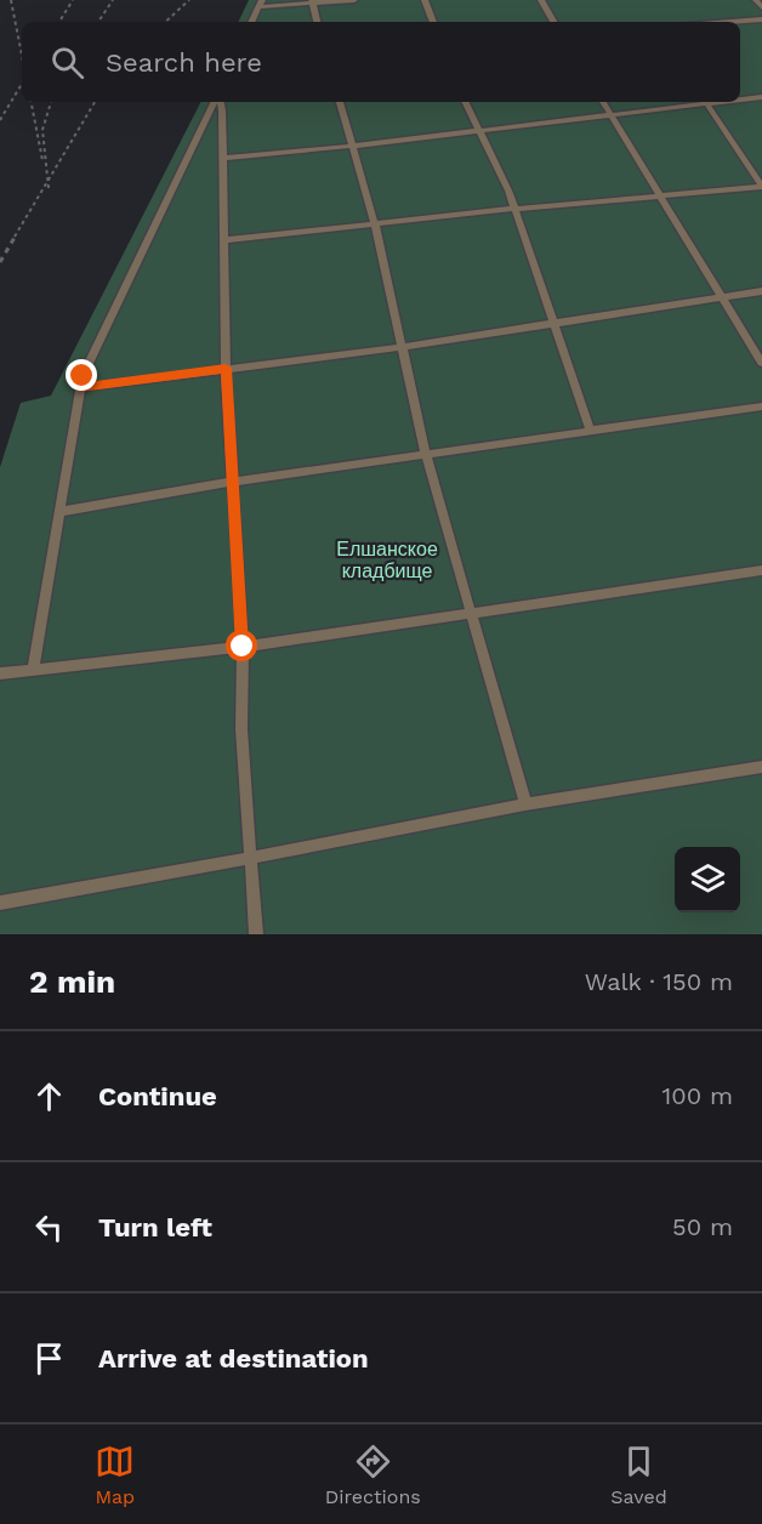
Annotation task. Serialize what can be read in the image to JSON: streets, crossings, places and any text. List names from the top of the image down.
{
  "parks": ["Елшанское кладбище"],
  "page": {
    "search": "Search here",
    "heading": ["2 min", "Walk · 150 m"],
    "list": [
      ["Continue", "100 m"],
      ["Turn left", "50 m"],
      "Arrive at destination"
    ],
    "nav": ["Map", "Directions", "Saved"]
  }
}
